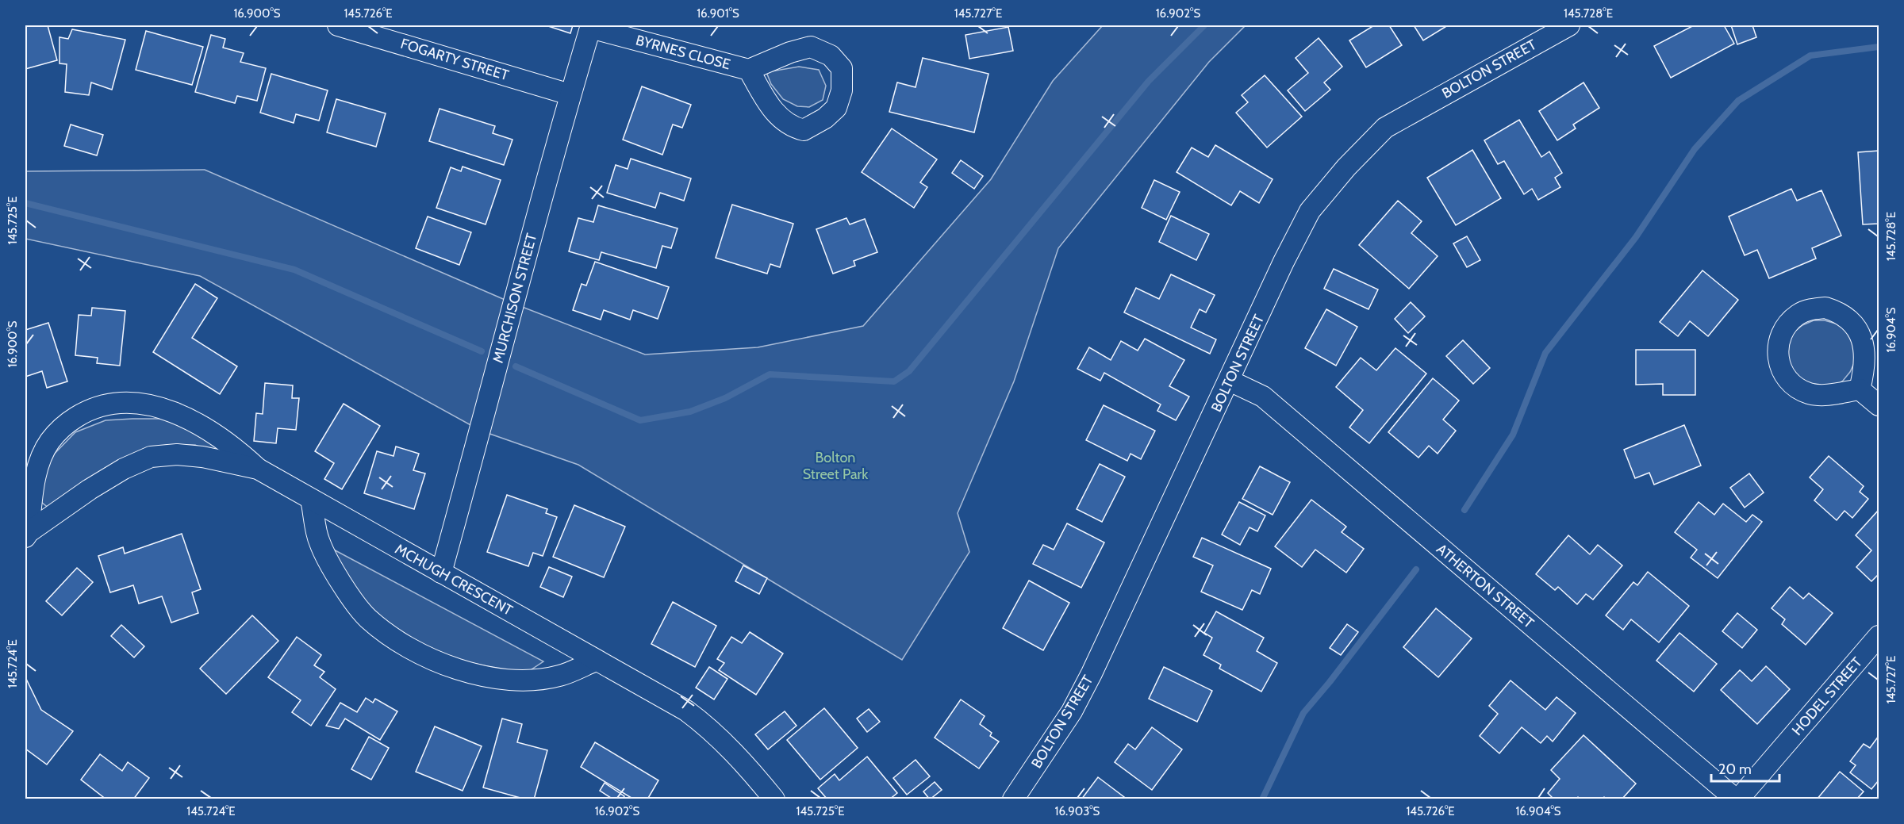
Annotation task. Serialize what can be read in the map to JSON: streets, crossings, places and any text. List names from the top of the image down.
{
  "streets": {
    "street": [
      "BYRNES CLOSE",
      "FOGARTY STREET",
      "BOLTON STREET",
      "MURCHISON STREET",
      "MCHUGH CRESCENT",
      "ATHERTON STREET",
      "HODEL STREET"
    ]
  },
  "crossings": [
    ["BYRNES CLOSE", "MURCHISON STREET"],
    ["FOGARTY STREET", "MURCHISON STREET"],
    ["BOLTON STREET", "ATHERTON STREET"],
    ["MURCHISON STREET", "MCHUGH CRESCENT"],
    ["ATHERTON STREET", "HODEL STREET"]
  ],
  "parks": ["Bolton Street Park"],
  "scale_bar": "20 m",
  "coordinates": [
    "16.900°S",
    "145.726°E",
    "16.901°S",
    "145.727°E",
    "16.902°S",
    "145.728°E",
    "145.725°E",
    "16.904°S",
    "145.724°E",
    "16.903°S"
  ]
}
